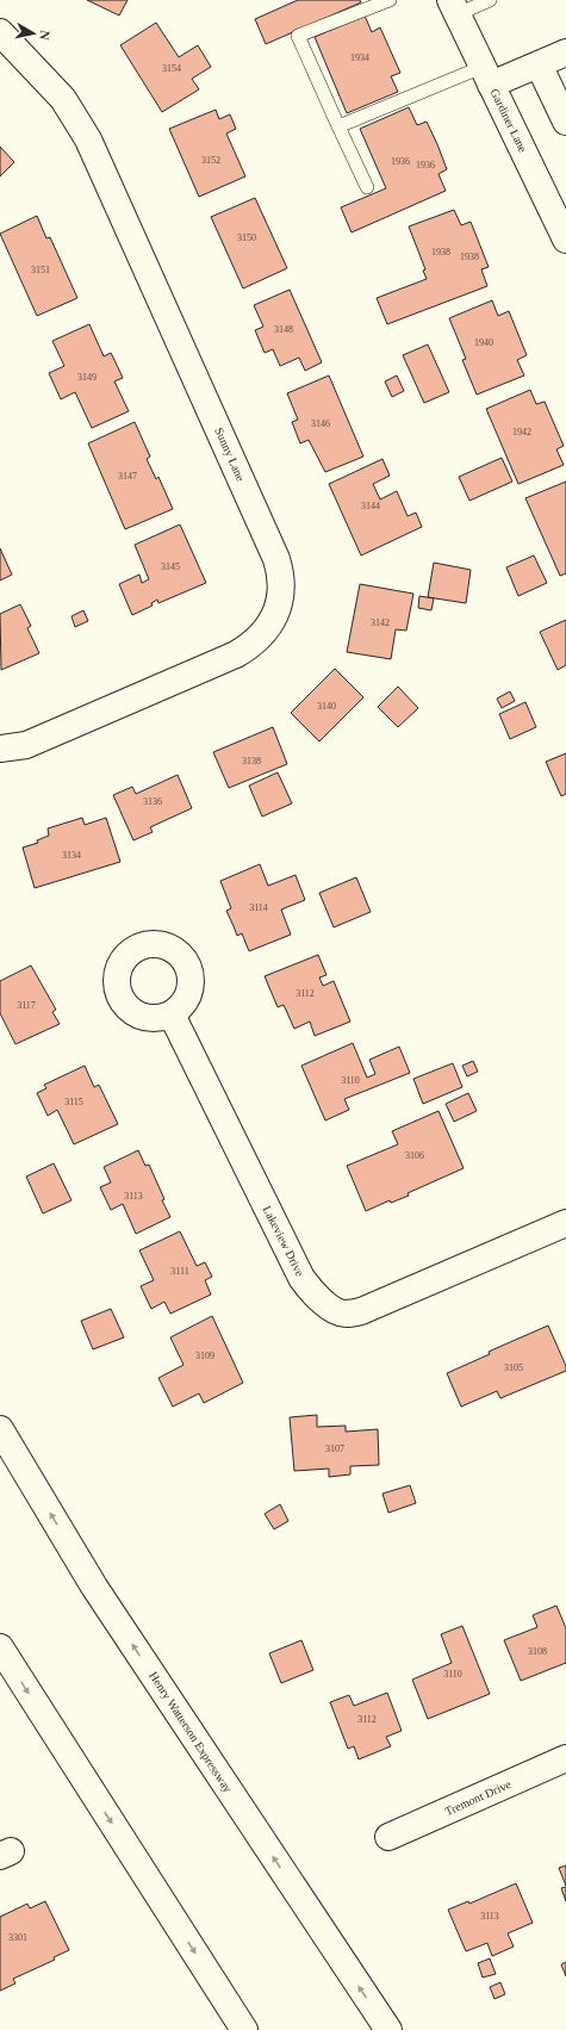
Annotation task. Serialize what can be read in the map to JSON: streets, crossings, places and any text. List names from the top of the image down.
{
  "streets": {
    "main road": [
      "Gardiner Lane",
      "Sunny Lane",
      "Lakeview Drive",
      "Henry Watterson Expressway",
      "Tremont Drive"
    ]
  },
  "house_numbers": [
    "1934",
    "3154",
    "3152",
    "1936",
    "1936",
    "3150",
    "1938",
    "1938",
    "3151",
    "3148",
    "1940",
    "3149",
    "3146",
    "1942",
    "3147",
    "3144",
    "3145",
    "3142",
    "3140",
    "3138",
    "3136",
    "3134",
    "3114",
    "3112",
    "3117",
    "3110",
    "3115",
    "3106",
    "3113",
    "3111",
    "3109",
    "3105",
    "3107",
    "3108",
    "3110",
    "3112",
    "3113",
    "3301"
  ],
  "north": "right"
}
